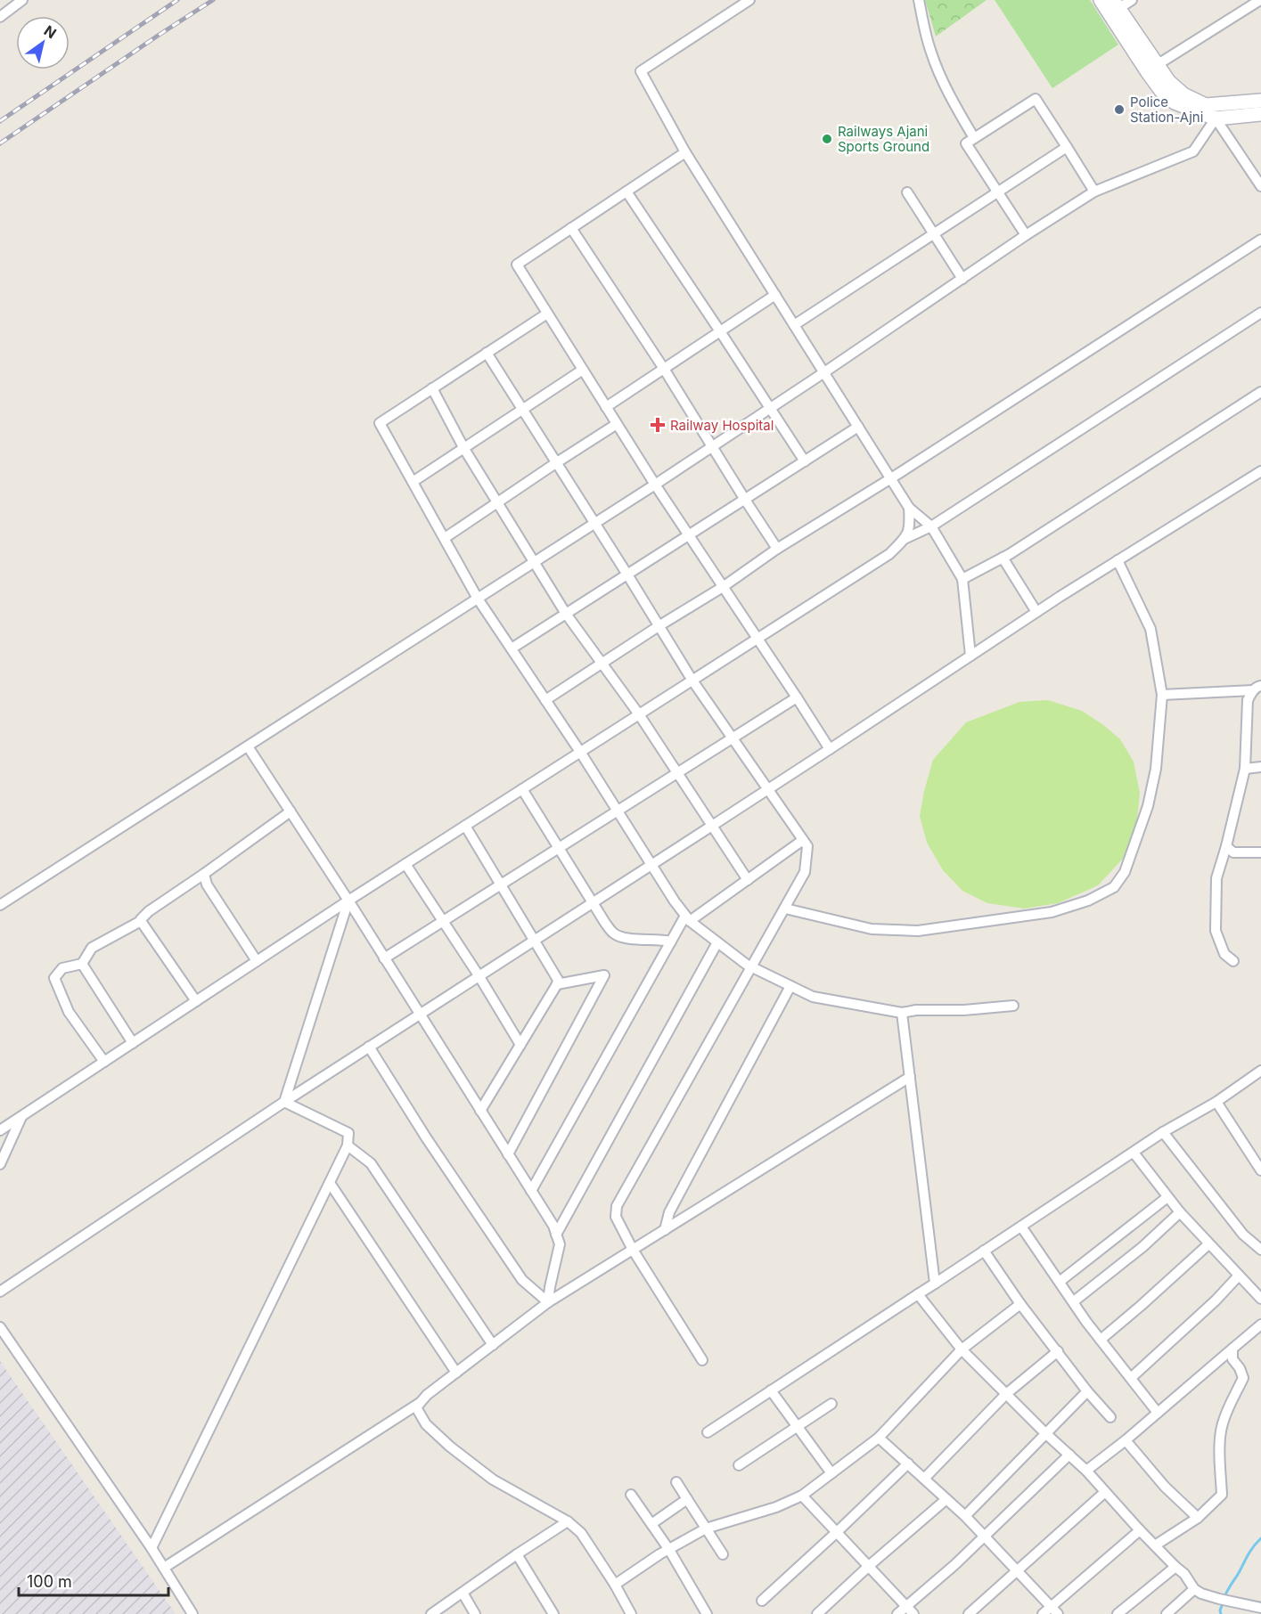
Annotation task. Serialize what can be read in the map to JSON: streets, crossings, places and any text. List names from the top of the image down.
{
  "places": {
    "other": ["Police Station-Ajni", "Railways Ajani Sports Ground"],
    "health": ["Railway Hospital"]
  },
  "scale_bar": "100 m",
  "north": "top right"
}
